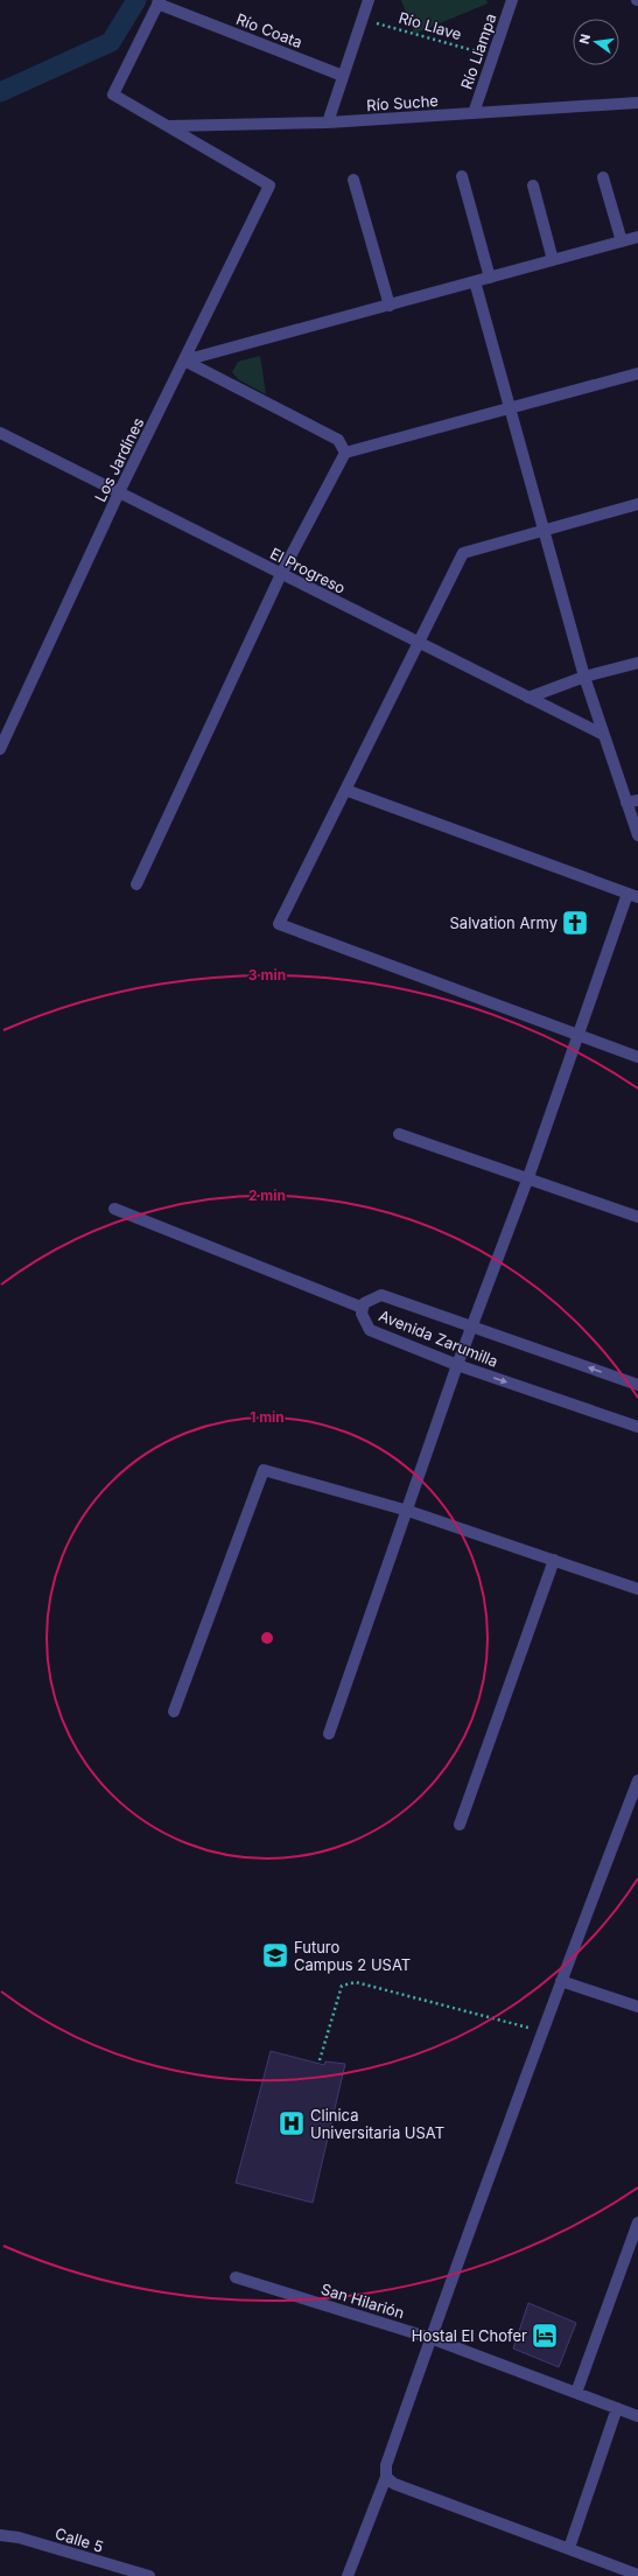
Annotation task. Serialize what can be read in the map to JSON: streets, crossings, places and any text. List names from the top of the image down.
{
  "streets": {
    "street": [
      "Río Coata",
      "Río Llampa",
      "Río Suche",
      "Los Jardínes",
      "El Progreso",
      "Avenida Zarumilla",
      "San Hilarión",
      "Calle 5"
    ],
    "path": ["Río Llave"]
  },
  "crossings": [
    ["Río Llave", "Río Llampa"],
    ["Río Llampa", "Río Suche"],
    ["Río Suche", "Los Jardínes"],
    ["Los Jardínes", "El Progreso"]
  ],
  "places": {
    "church": ["Salvation Army"],
    "school or university": ["Futuro Campus 2 USAT"],
    "hospital": ["Clinica Universitaria USAT"],
    "hotel": ["Hostal El Chofer"]
  },
  "north": "left",
  "rings": ["3 min", "2 min", "1 min"]
}
